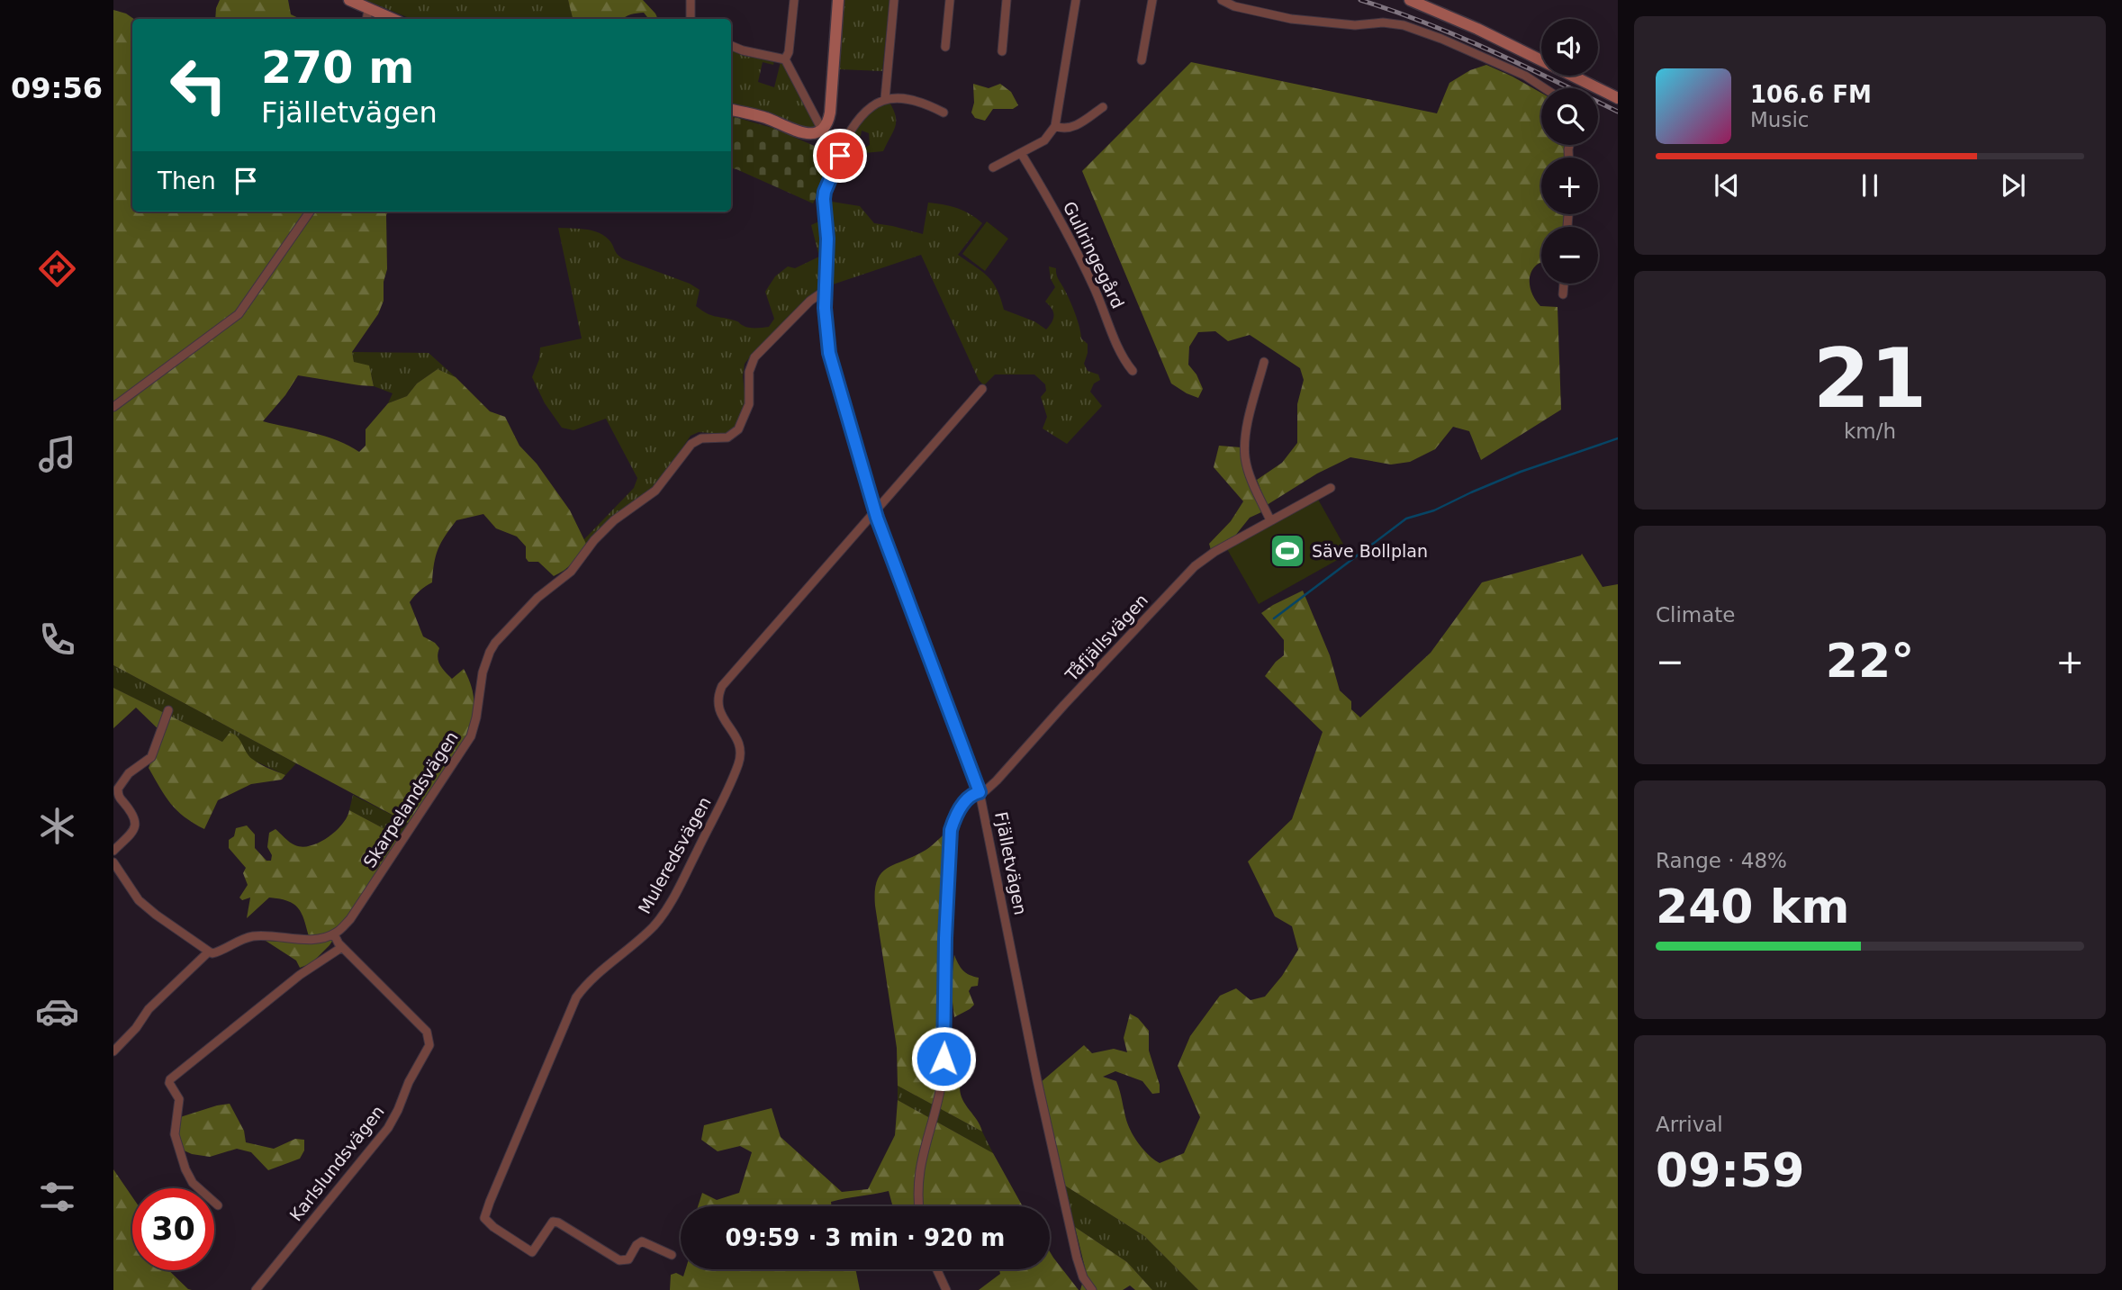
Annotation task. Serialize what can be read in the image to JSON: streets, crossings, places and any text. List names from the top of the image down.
{
  "streets": {
    "street": [
      "Gullringegård",
      "Tåfjällsvägen",
      "Skarpelandsvägen",
      "Muleredsvägen",
      "Fjälletvägen",
      "Karlslundsvägen"
    ]
  },
  "crossings": [
    ["Tåfjällsvägen", "Fjälletvägen"],
    ["Skarpelandsvägen", "Fjälletvägen"],
    ["Skarpelandsvägen", "Karlslundsvägen"],
    ["Muleredsvägen", "Fjälletvägen"]
  ],
  "places": {
    "sports": ["Säve Bollplan"]
  },
  "page": {
    "tabs": "09:56",
    "map_buttons": ["+", "−"],
    "turn": ["270 m", "Fjälletvägen"],
    "song": ["106.6 FM", "Music"],
    "then": "Then",
    "tile": [
      ["21", "km/h"],
      "Climate",
      ["Range · 48%", "240 km"],
      ["Arrival", "09:59"]
    ],
    "heat": ["−", "22°", "+"],
    "limit": "30",
    "trip": "09:59 · 3 min · 920 m"
  }
}
